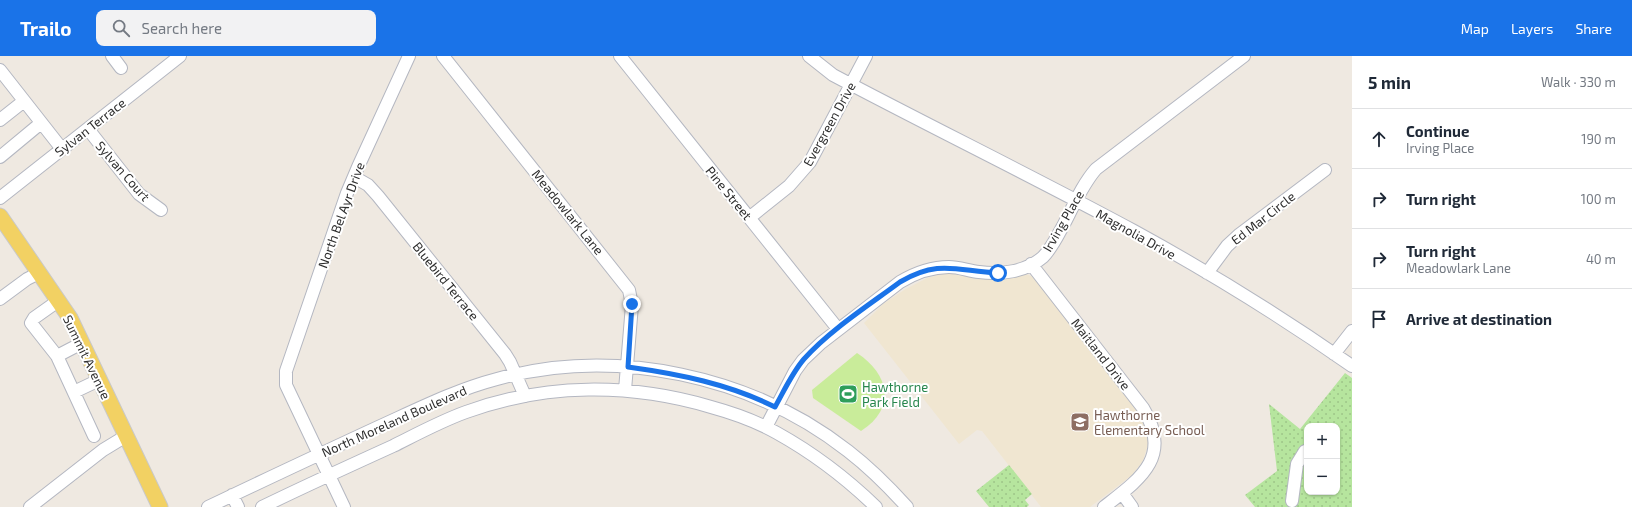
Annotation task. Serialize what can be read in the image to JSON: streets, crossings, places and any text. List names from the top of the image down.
{
  "streets": {
    "main road": ["Summit Avenue"],
    "street": [
      "Evergreen Drive",
      "Sylvan Terrace",
      "Sylvan Court",
      "Pine Street",
      "Meadowlark Lane",
      "North Bel Ayr Drive",
      "Ed Mar Circle",
      "Irving Place",
      "Magnolia Drive",
      "Bluebird Terrace",
      "Maitland Drive",
      "North Moreland Boulevard"
    ]
  },
  "crossings": [
    ["Evergreen Drive", "Pine Street"],
    ["Evergreen Drive", "Magnolia Drive"],
    ["Sylvan Terrace", "Sylvan Court"],
    ["Pine Street", "Irving Place"],
    ["Meadowlark Lane", "North Moreland Boulevard"],
    ["North Bel Ayr Drive", "Bluebird Terrace"],
    ["North Bel Ayr Drive", "North Moreland Boulevard"],
    ["Ed Mar Circle", "Magnolia Drive"],
    ["Irving Place", "Magnolia Drive"],
    ["Irving Place", "Maitland Drive"],
    ["Irving Place", "North Moreland Boulevard"],
    ["Bluebird Terrace", "North Moreland Boulevard"]
  ],
  "places": {
    "sports": ["Hawthorne Park Field"],
    "school or university": ["Hawthorne Elementary School"]
  },
  "page": {
    "header": "Trailo",
    "search": "Search here",
    "nav": ["Map", "Layers", "Share"],
    "heading": ["5 min", "Walk · 330 m"],
    "list": [
      ["Continue", "Irving Place", "190 m"],
      ["Turn right", "100 m"],
      ["Turn right", "Meadowlark Lane", "40 m"],
      "Arrive at destination"
    ],
    "map_buttons": ["+", "−"]
  }
}
